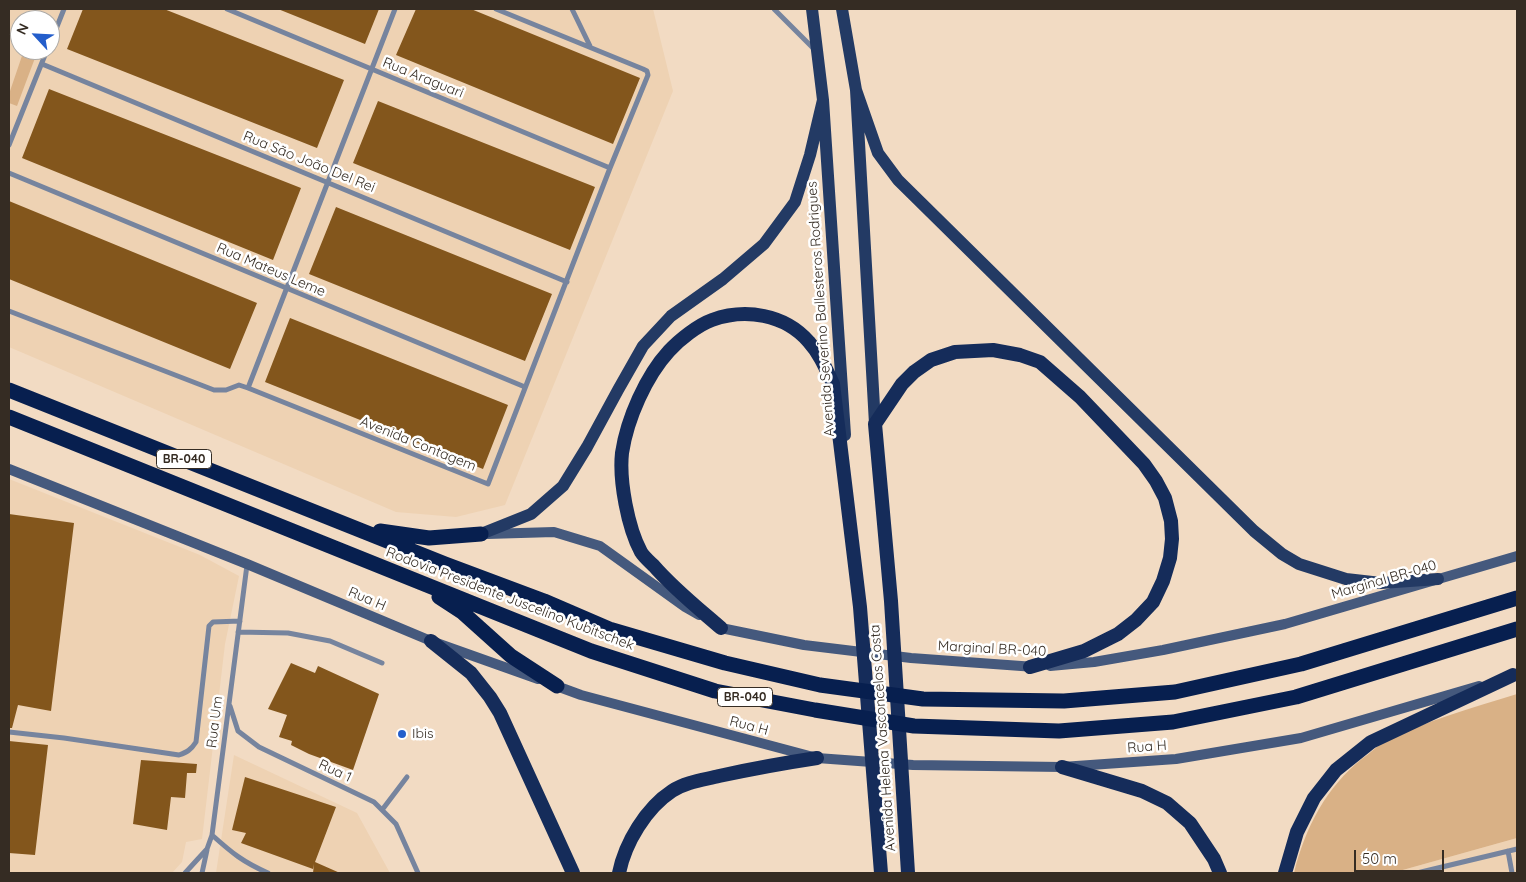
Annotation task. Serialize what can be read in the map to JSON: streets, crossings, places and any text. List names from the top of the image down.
{
  "streets": {
    "highway": [
      "Avenida Severino Ballesteros Rodrigues",
      "BR-040",
      "Rodovia Presidente Juscelino Kubitschek",
      "Avenida Helena Vasconcelos Costa"
    ],
    "main road": ["Marginal BR-040", "Rua H"],
    "lane": [
      "Rua Araguari",
      "Rua São João Del Rei",
      "Rua Mateus Leme",
      "Avenida Contagem",
      "Rua Um",
      "Rua 1"
    ]
  },
  "crossings": [
    ["Rua Araguari", "Avenida Contagem"],
    ["Rua São João Del Rei", "Avenida Contagem"],
    ["Rua Mateus Leme", "Avenida Contagem"],
    ["Avenida Severino Ballesteros Rodrigues", "Avenida Helena Vasconcelos Costa"],
    ["Rua H", "Rua Um"],
    ["Rua Um", "Rua 1"]
  ],
  "places": ["Ibis"],
  "scale_bar": "50 m",
  "north": "top left"
}
